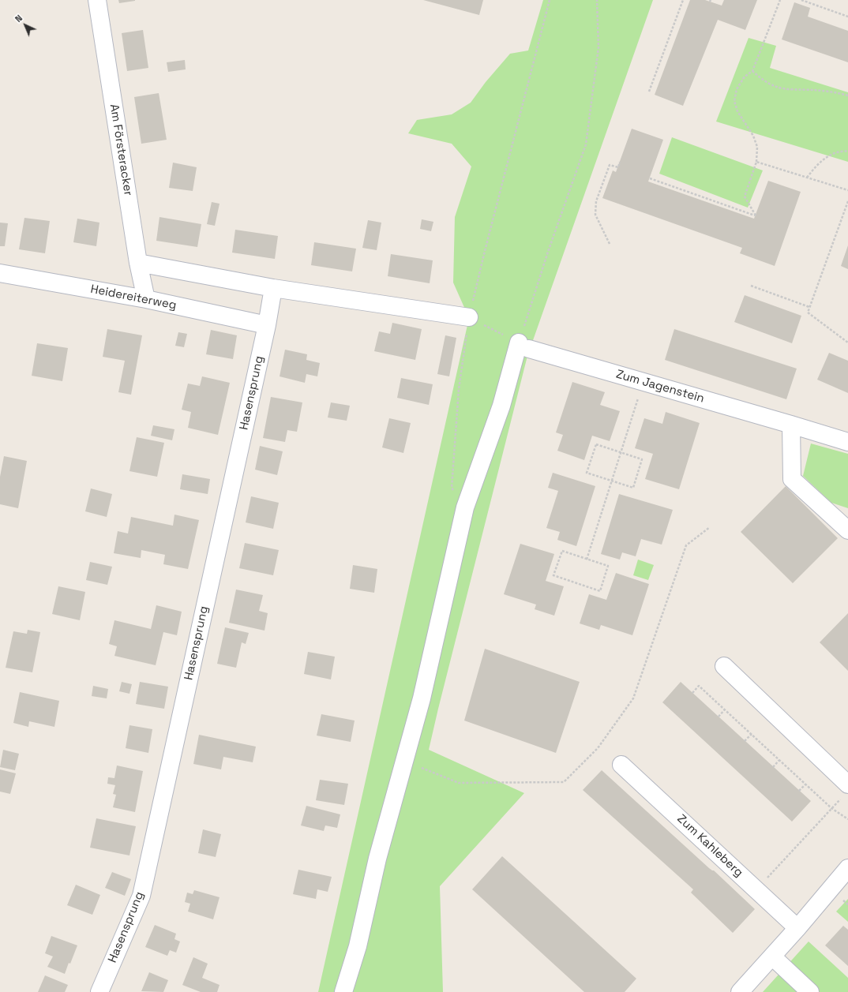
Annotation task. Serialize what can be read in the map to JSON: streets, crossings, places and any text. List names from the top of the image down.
{
  "streets": {
    "street": [
      "Am Försteracker",
      "Heidereiterweg",
      "Zum Jagenstein",
      "Hasensprung",
      "Zum Kahleberg"
    ]
  },
  "crossings": [
    ["Am Försteracker", "Heidereiterweg"],
    ["Heidereiterweg", "Hasensprung"]
  ],
  "north": "top left"
}
